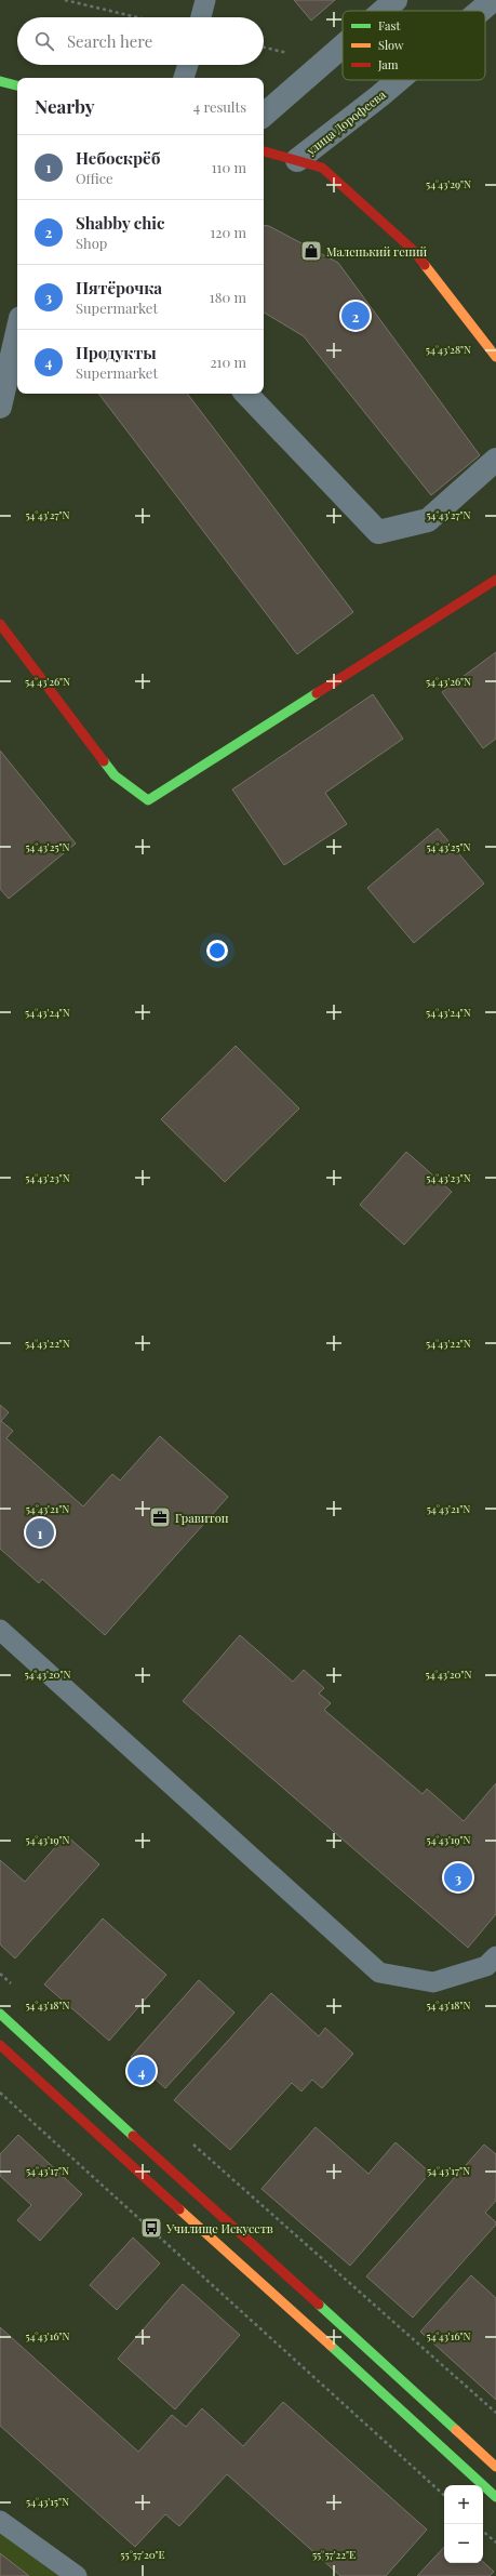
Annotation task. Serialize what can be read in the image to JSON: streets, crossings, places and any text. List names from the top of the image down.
{
  "streets": {
    "street": ["улица Дорофеева"]
  },
  "places": {
    "shop": ["Маленький гений"],
    "office": ["Гравитон"],
    "bus stop": ["Училище Искусств"]
  },
  "legend": ["Fast", "Slow", "Jam"],
  "page": {
    "search": "Search here",
    "heading": ["Nearby", "4 results"],
    "list": [
      {
        "mark": "1",
        "name": "Небоскрёб",
        "note": "Office",
        "value": "110 m"
      },
      {
        "mark": "2",
        "name": "Shabby chic",
        "note": "Shop",
        "value": "120 m"
      },
      {
        "mark": "3",
        "name": "Пятёрочка",
        "note": "Supermarket",
        "value": "180 m"
      },
      {
        "mark": "4",
        "name": "Продукты",
        "note": "Supermarket",
        "value": "210 m"
      }
    ],
    "pins": [
      "2",
      "1",
      "3",
      "4"
    ],
    "map_buttons": ["+", "−"]
  },
  "coordinates": [
    "54°43'29\"N",
    "54°43'28\"N",
    "54°43'27\"N",
    "54°43'26\"N",
    "54°43'25\"N",
    "54°43'24\"N",
    "54°43'23\"N",
    "54°43'22\"N",
    "54°43'21\"N",
    "54°43'20\"N",
    "54°43'19\"N",
    "54°43'18\"N",
    "54°43'17\"N",
    "54°43'16\"N",
    "54°43'15\"N",
    "55°57'20\"E",
    "55°57'22\"E"
  ]
}
